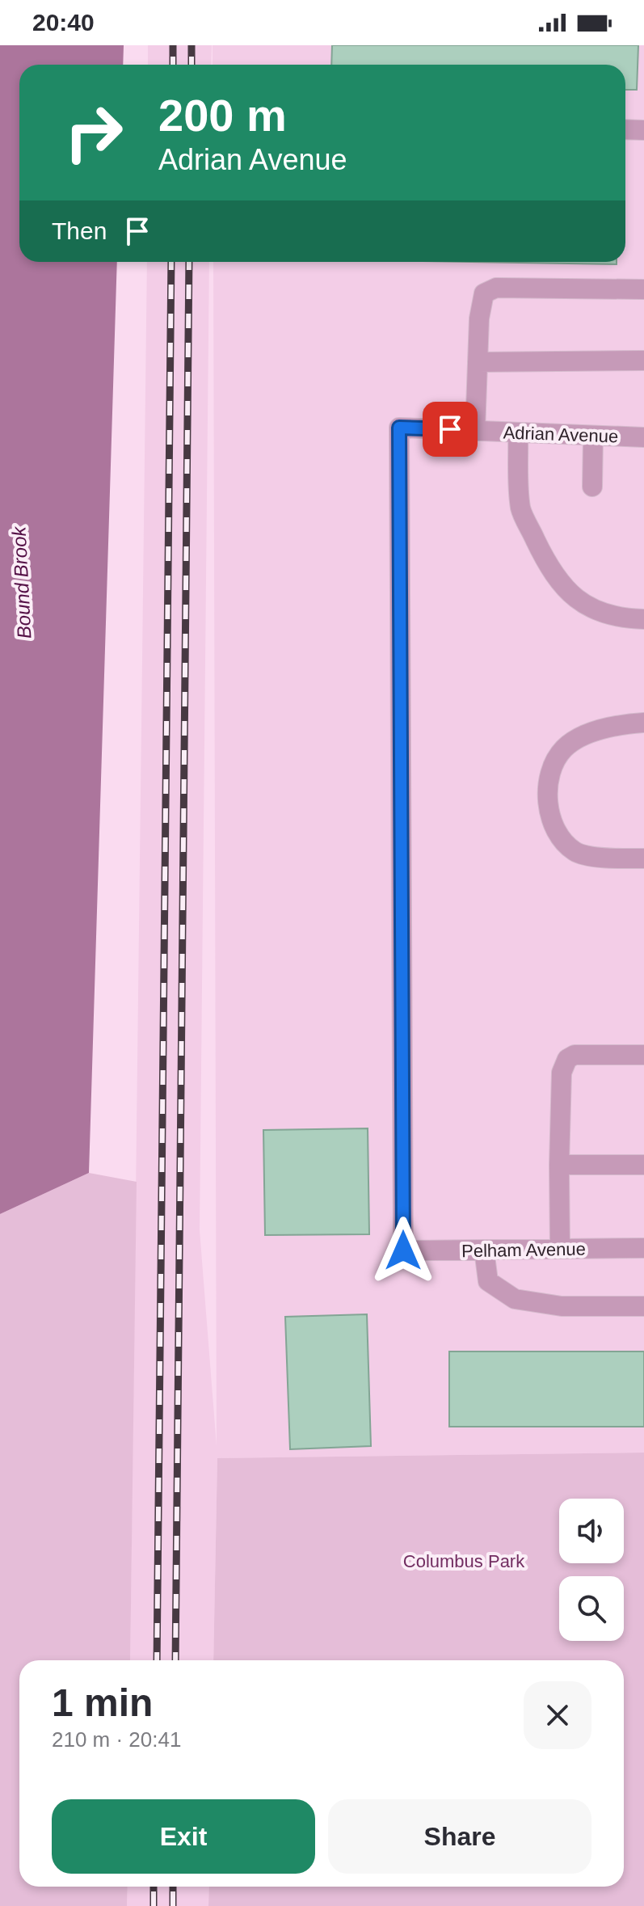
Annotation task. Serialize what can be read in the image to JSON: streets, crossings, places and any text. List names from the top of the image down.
{
  "streets": {
    "street": ["Adrian Avenue", "Pelham Avenue"]
  },
  "crossings": [
    ["Adrian Avenue", "Pelham Avenue"]
  ],
  "water": ["Bound Brook"],
  "parks": ["Columbus Park"],
  "page": {
    "status": "20:40",
    "turn": ["200 m", "Adrian Avenue"],
    "then": "Then",
    "heading": ["1 min", "210 m · 20:41"],
    "buttons": ["Exit", "Share"]
  }
}
